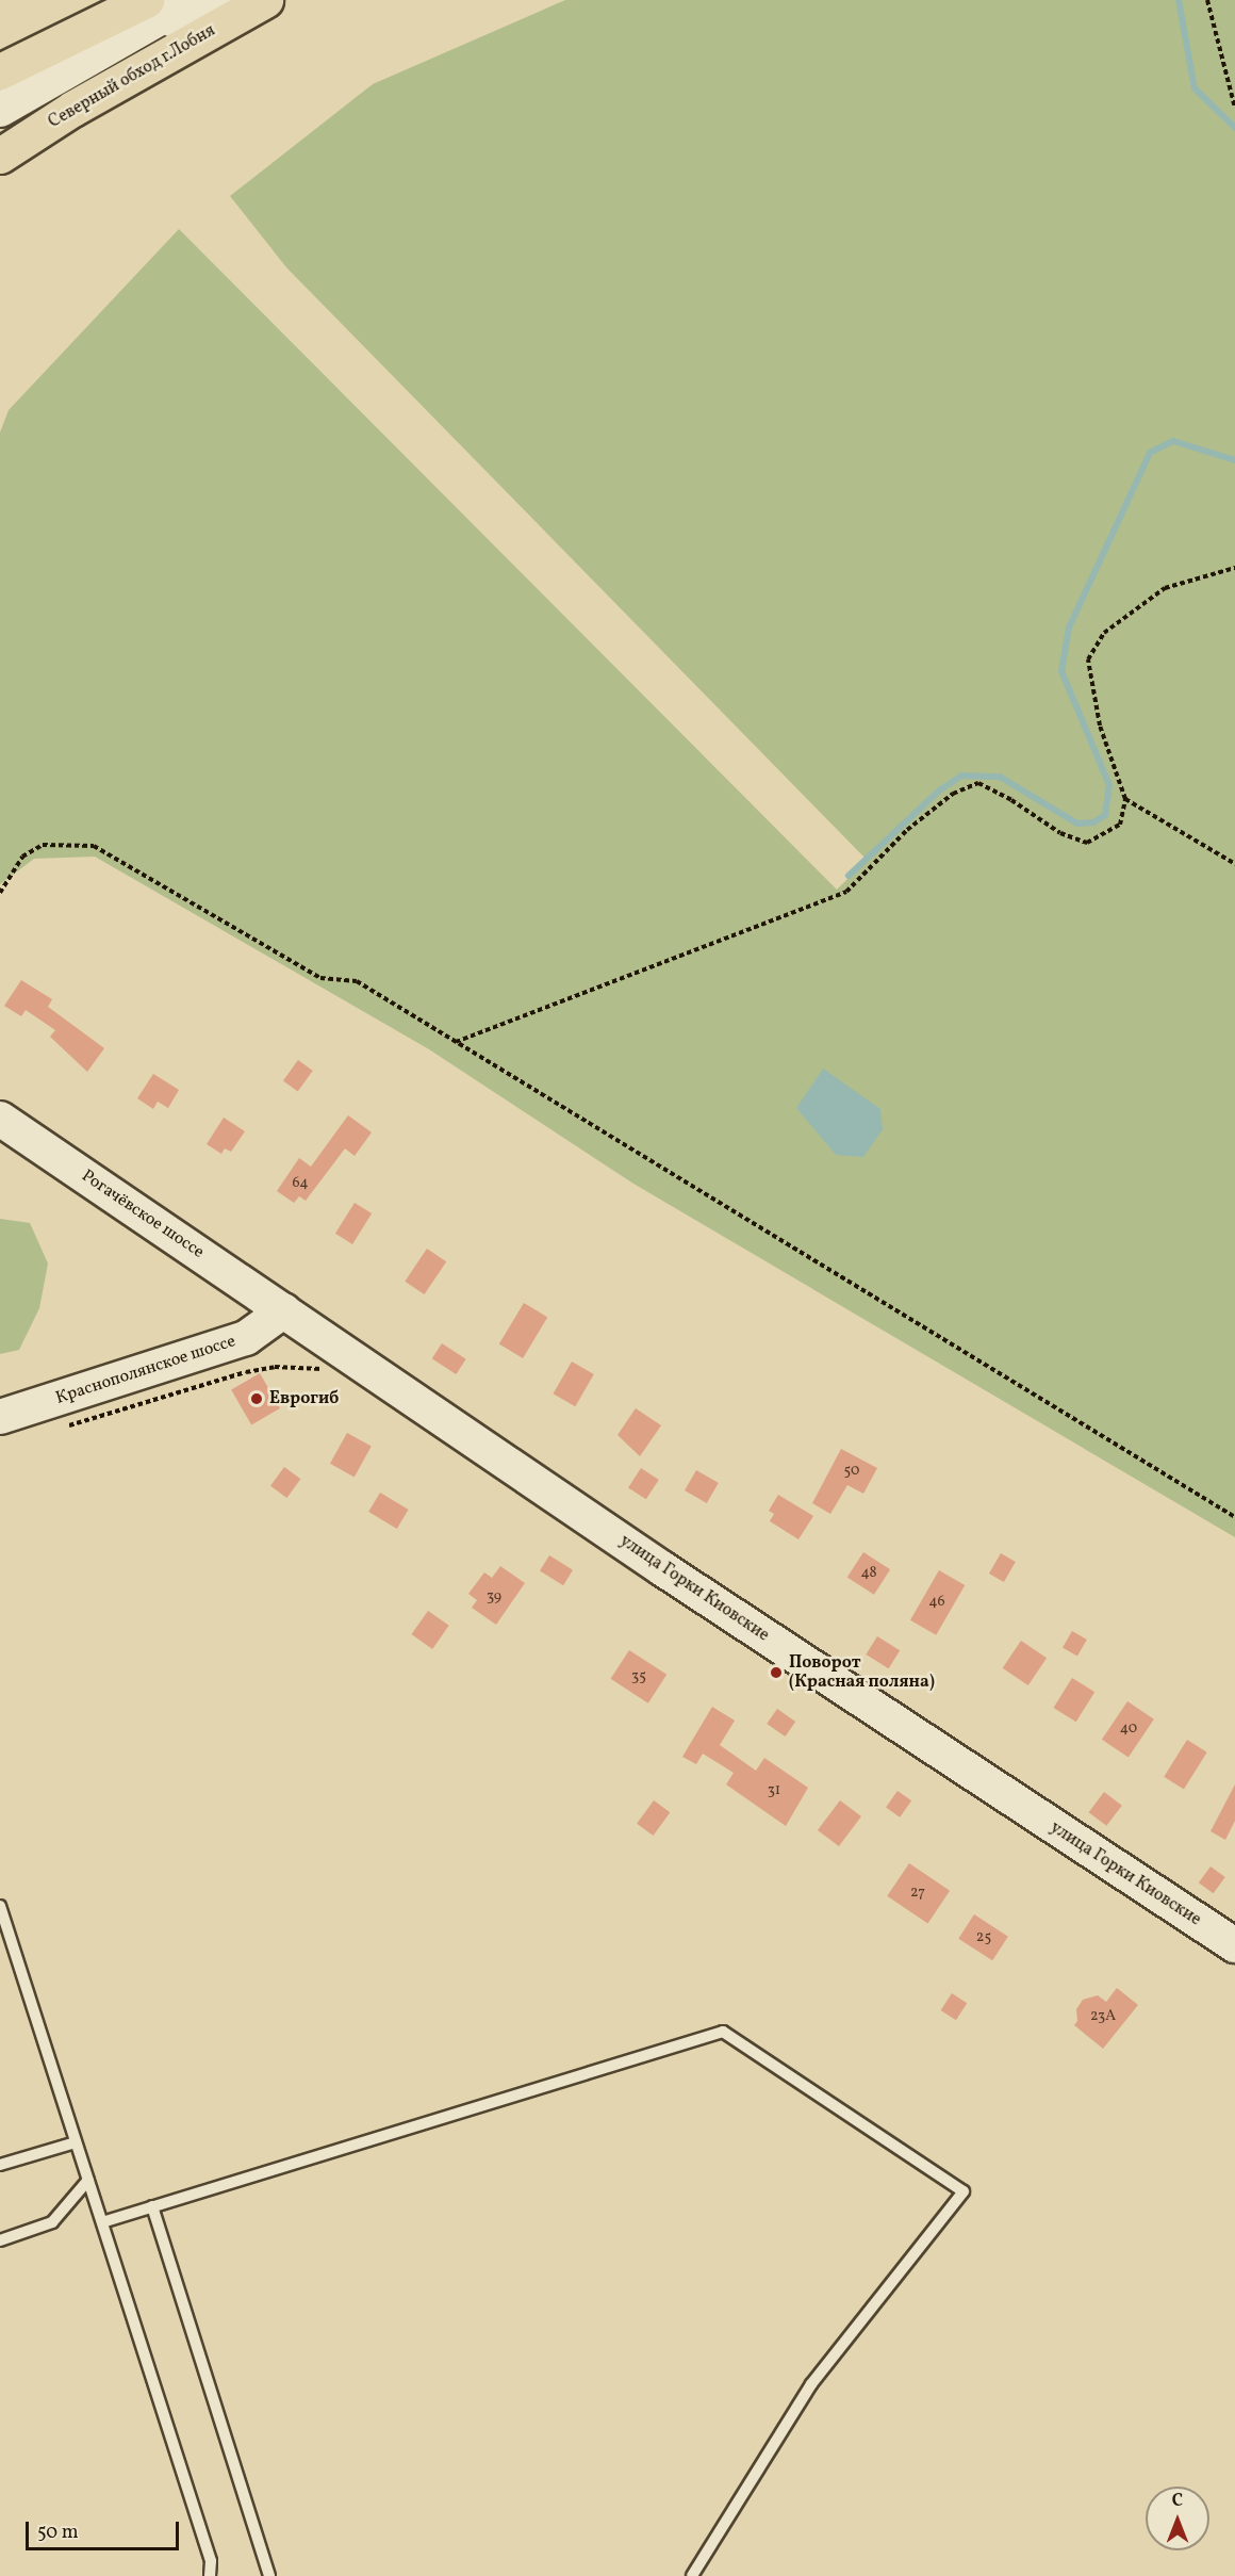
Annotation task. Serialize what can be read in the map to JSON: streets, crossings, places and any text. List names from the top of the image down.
{
  "streets": {
    "main road": [
      "Северный обход г.Лобня",
      "Рогачёвское шоссе",
      "Краснополянское шоссе",
      "улица Горки Киовские"
    ]
  },
  "crossings": [
    ["Рогачёвское шоссе", "Краснополянское шоссе"],
    ["Рогачёвское шоссе", "улица Горки Киовские"],
    ["Краснополянское шоссе", "улица Горки Киовские"]
  ],
  "places": ["Еврогиб", "Поворот (Красная поляна)"],
  "house_numbers": [
    "64",
    "50",
    "48",
    "39",
    "46",
    "35",
    "40",
    "31",
    "27",
    "25",
    "23А"
  ],
  "scale_bar": "50 m",
  "north": "top"
}
